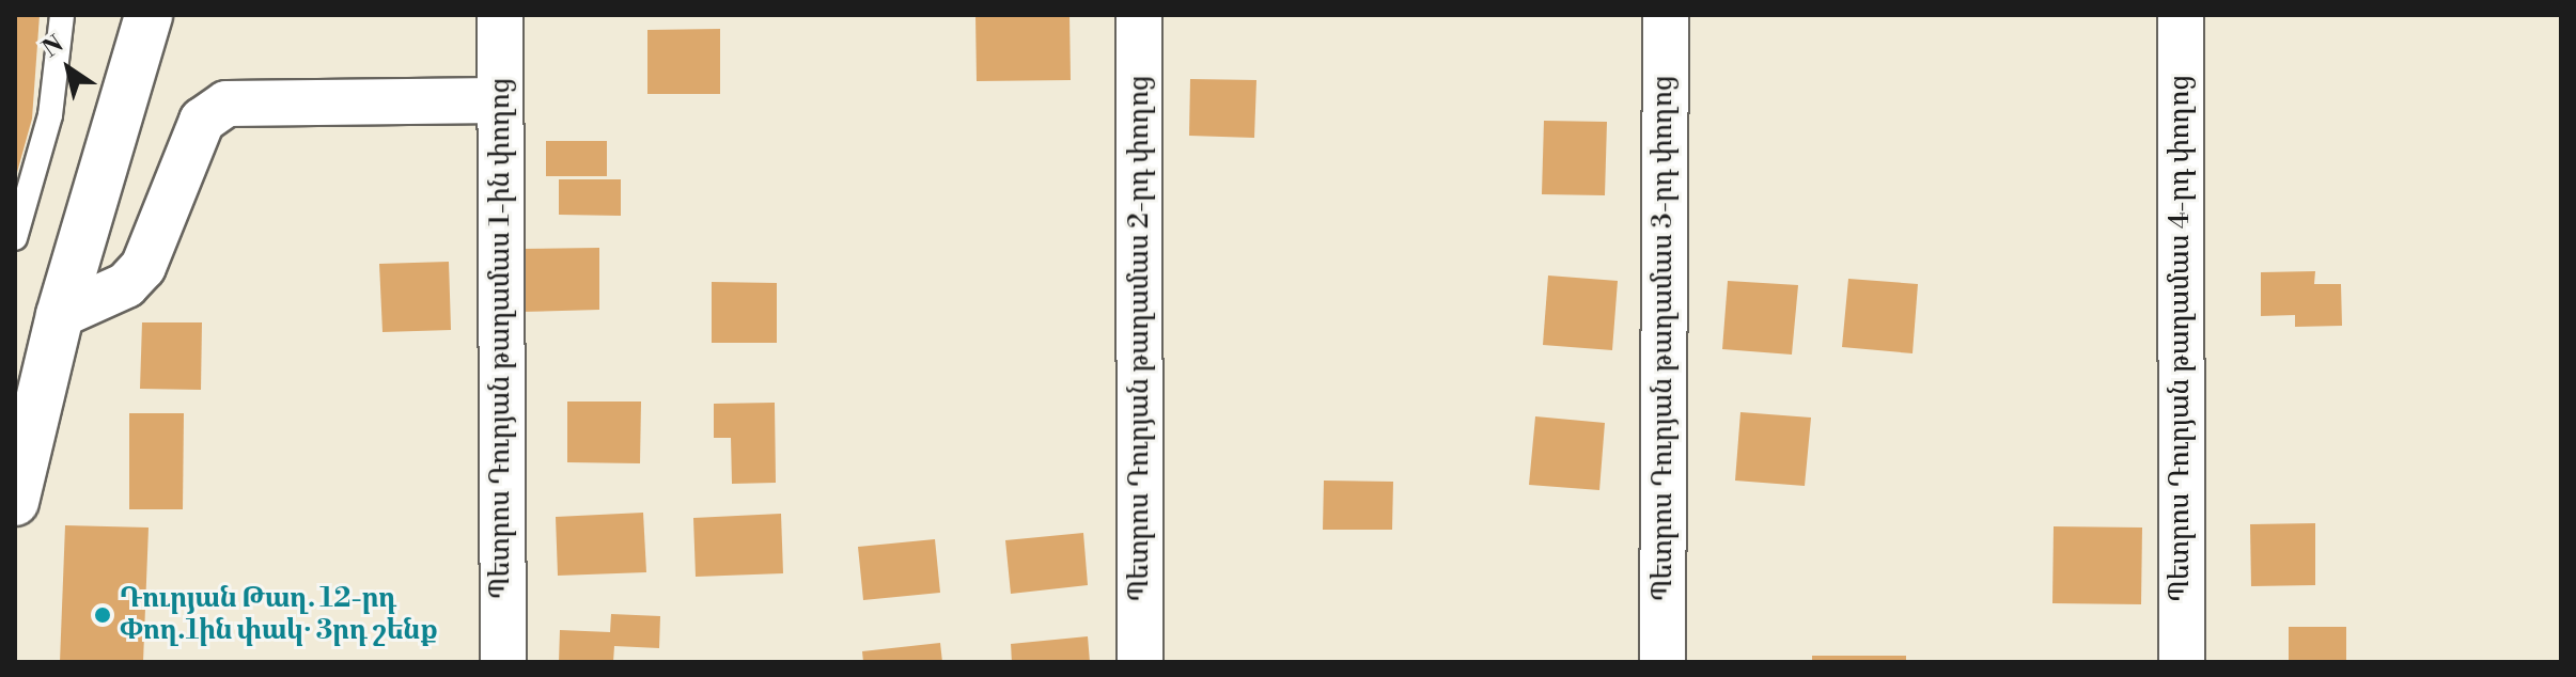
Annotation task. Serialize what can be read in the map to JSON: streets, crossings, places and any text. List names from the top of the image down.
{
  "streets": {
    "street": [
      "Պետրոս Դուրյան թաղամաս 1-ին փողոց",
      "Պետրոս Դուրյան թաղամաս 2-րդ փողոց",
      "Պետրոս Դուրյան թաղամաս 3-րդ փողոց",
      "Պետրոս Դուրյան թաղամաս 4-րդ փողոց"
    ]
  },
  "places": ["Դուրյան Թաղ. 12-րդ Փող.1ին փակ․ 3րդ շենք"],
  "north": "top left"
}
